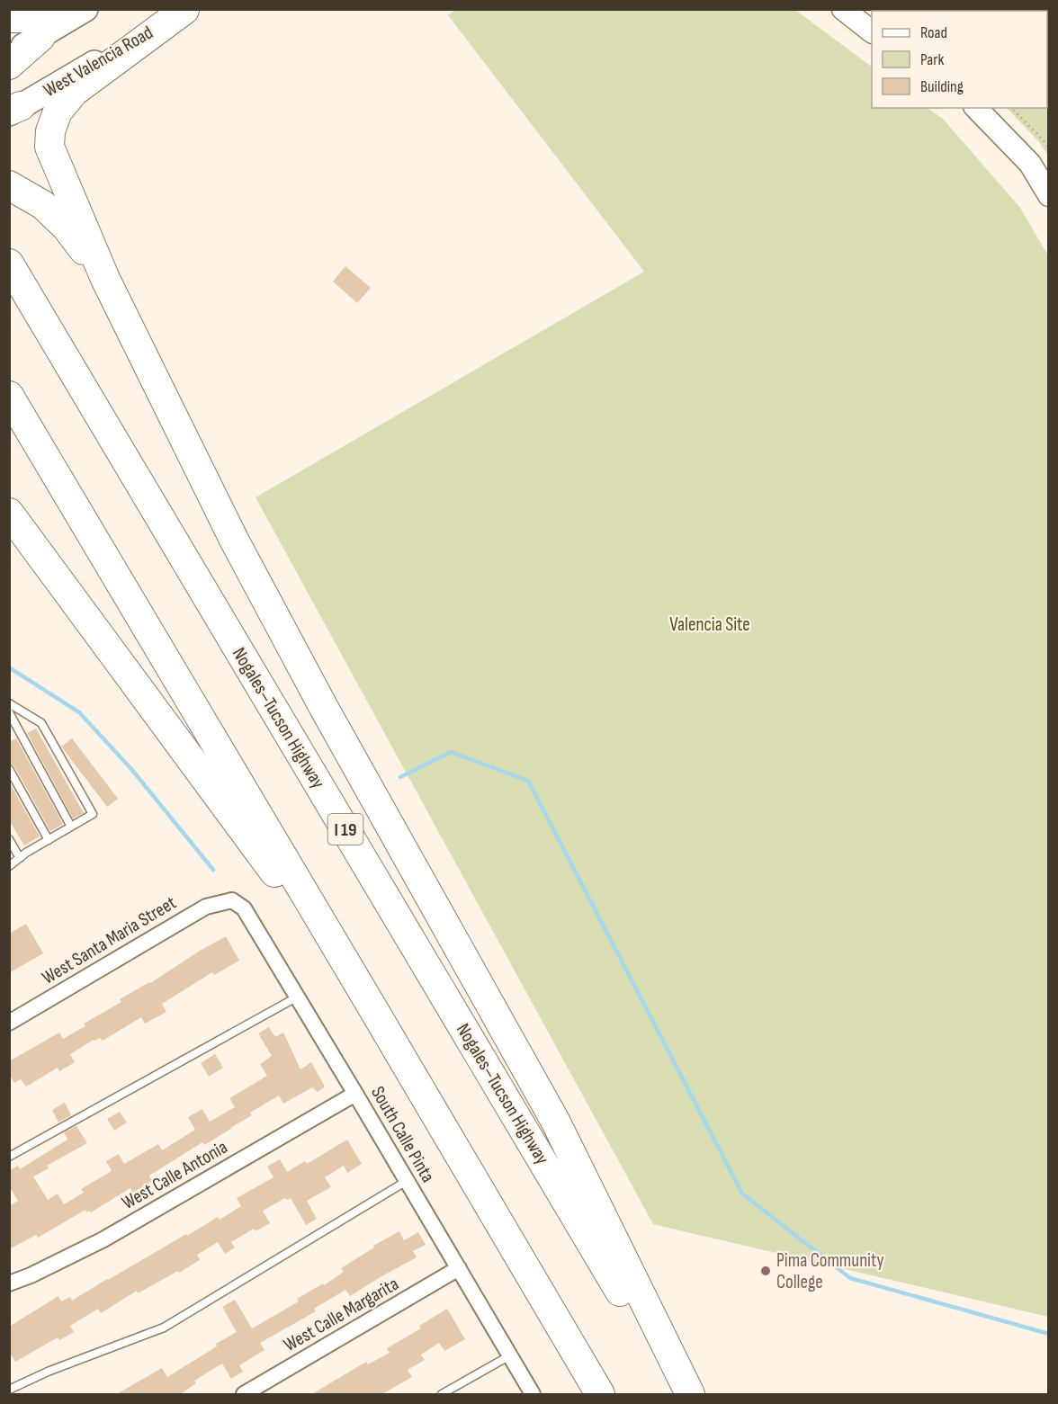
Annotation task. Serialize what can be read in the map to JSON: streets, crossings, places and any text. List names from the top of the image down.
{
  "streets": {
    "highway": ["Nogales–Tucson Highway", "I 19"],
    "main road": ["West Valencia Road"],
    "street": [
      "West Santa Maria Street",
      "South Calle Pinta",
      "West Calle Antonia",
      "West Calle Margarita"
    ]
  },
  "crossings": [
    ["West Santa Maria Street", "South Calle Pinta"],
    ["South Calle Pinta", "West Calle Antonia"],
    ["South Calle Pinta", "West Calle Margarita"]
  ],
  "parks": ["Valencia Site"],
  "places": ["Pima Community College"],
  "legend": ["Road", "Park", "Building"]
}
